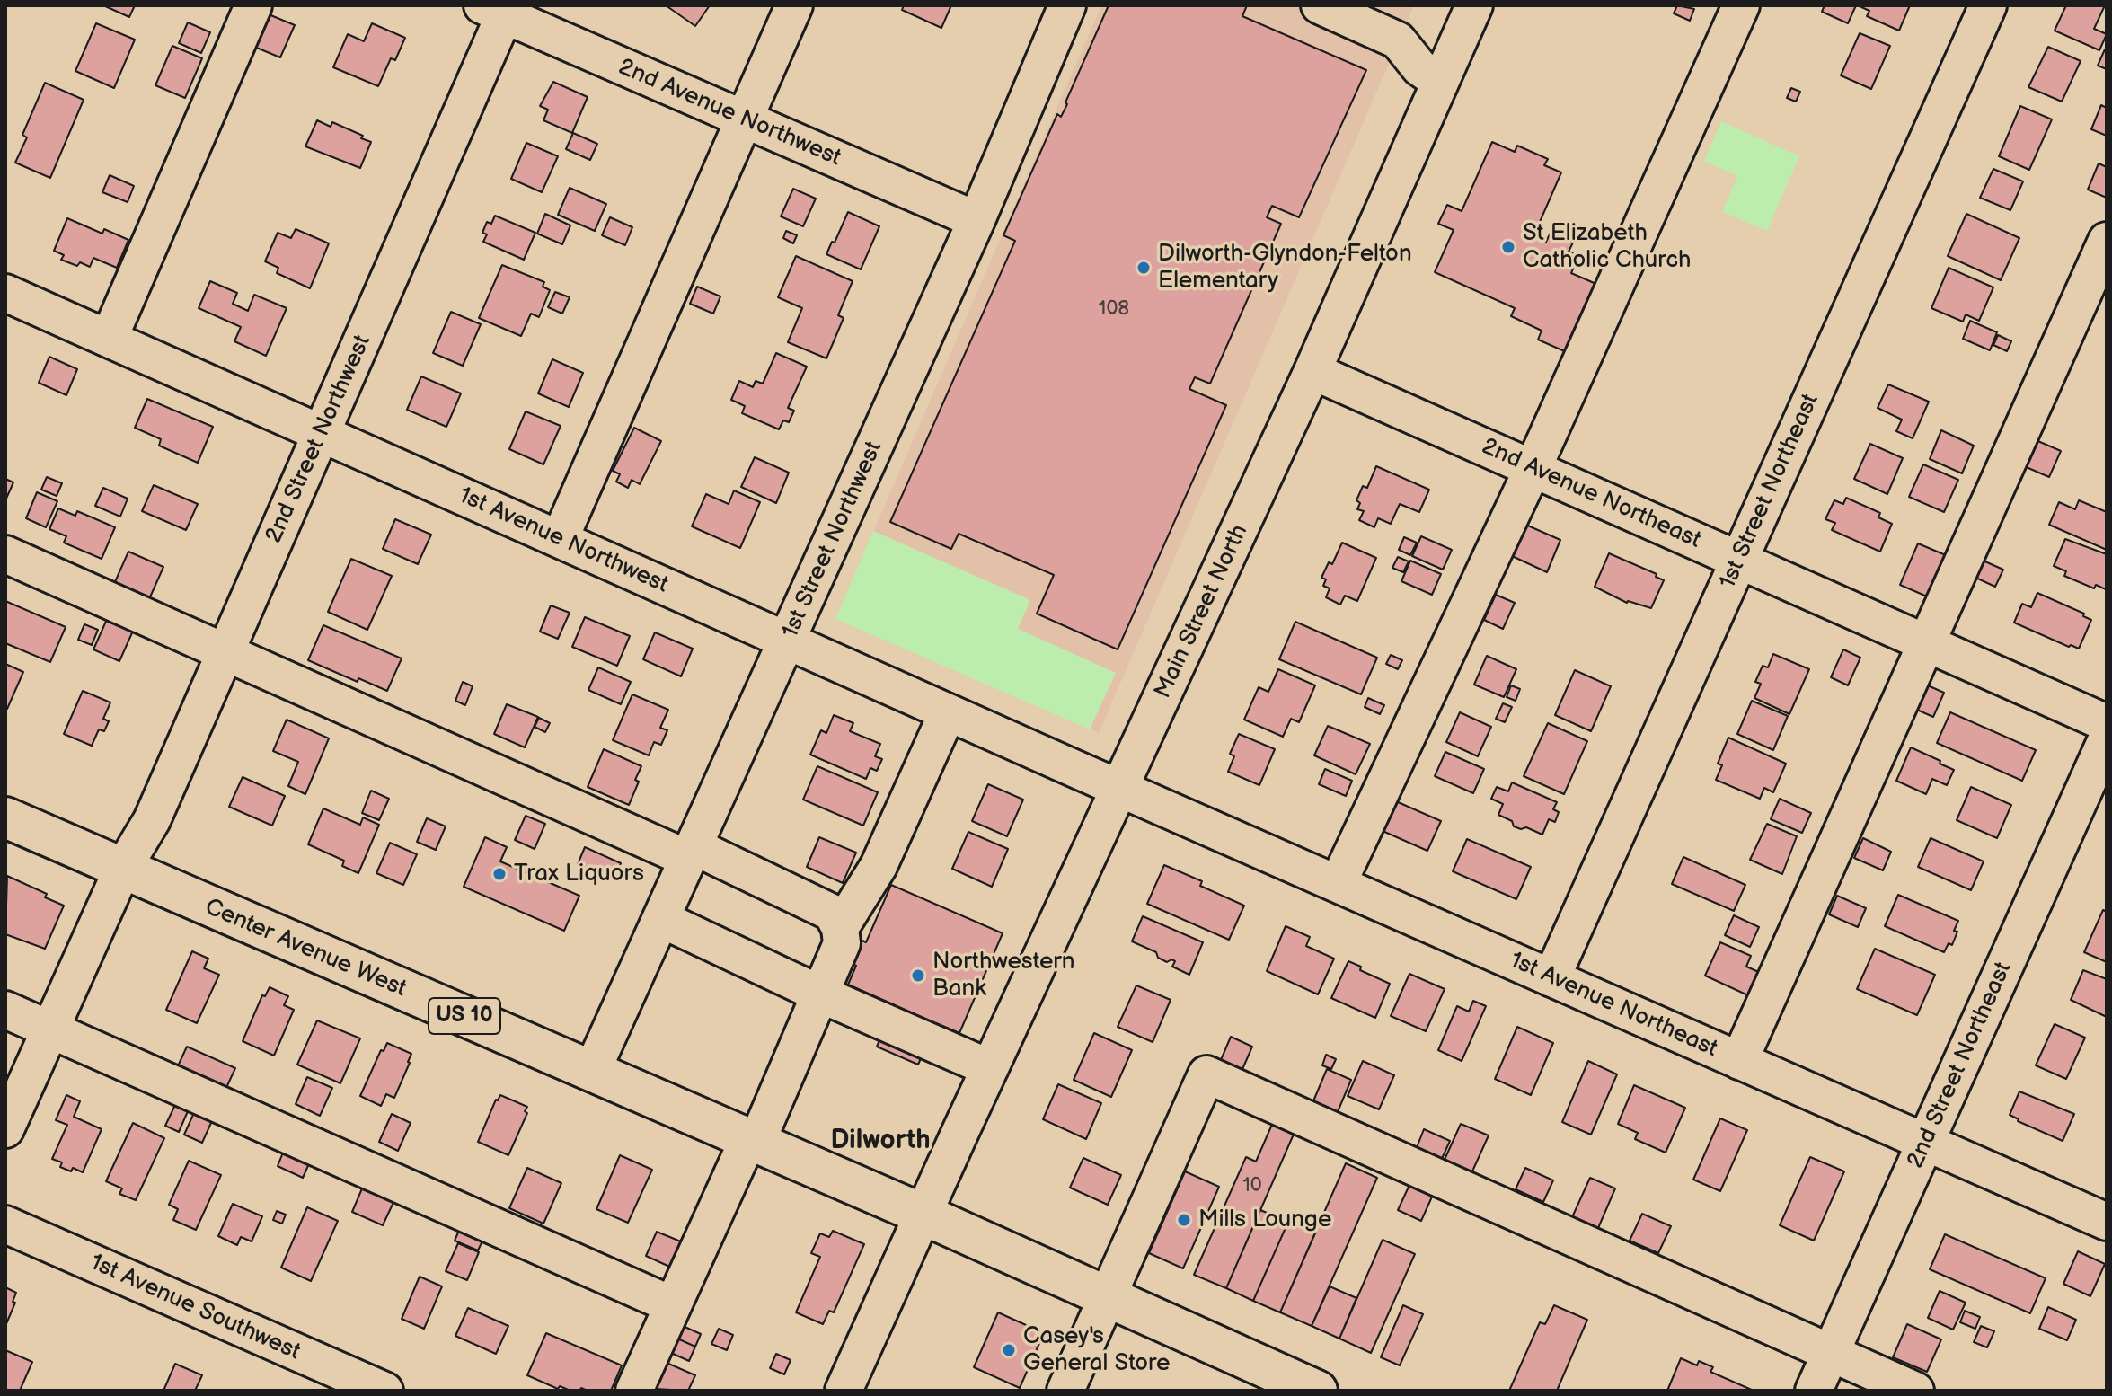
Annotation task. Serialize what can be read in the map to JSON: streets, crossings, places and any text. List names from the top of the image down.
{
  "streets": {
    "main road": ["Center Avenue West", "US 10"],
    "street": [
      "2nd Avenue Northwest",
      "2nd Street Northwest",
      "1st Street Northeast",
      "2nd Avenue Northeast",
      "1st Street Northwest",
      "1st Avenue Northwest",
      "Main Street North",
      "1st Avenue Northeast",
      "2nd Street Northeast",
      "1st Avenue Southwest"
    ]
  },
  "crossings": [
    ["2nd Avenue Northwest", "2nd Street Northwest"],
    ["2nd Avenue Northwest", "1st Street Northwest"],
    ["2nd Street Northwest", "1st Avenue Northwest"],
    ["2nd Street Northwest", "Center Avenue West"],
    ["1st Street Northeast", "2nd Avenue Northeast"],
    ["1st Street Northeast", "1st Avenue Northeast"],
    ["2nd Avenue Northeast", "Main Street North"],
    ["1st Street Northwest", "1st Avenue Northwest"],
    ["1st Street Northwest", "Center Avenue West"],
    ["1st Avenue Northwest", "Main Street North"],
    ["1st Avenue Northwest", "1st Avenue Northeast"],
    ["Main Street North", "Center Avenue West"],
    ["Main Street North", "1st Avenue Northeast"],
    ["Main Street North", "US 10"],
    ["Center Avenue West", "US 10"],
    ["1st Avenue Northeast", "2nd Street Northeast"]
  ],
  "districts": ["Dilworth"],
  "places": [
    "St Elizabeth Catholic Church",
    "Dilworth-Glyndon-Felton Elementary",
    "Trax Liquors",
    "Northwestern Bank",
    "Mills Lounge",
    "Casey's General Store"
  ],
  "house_numbers": ["108", "10"]
}
